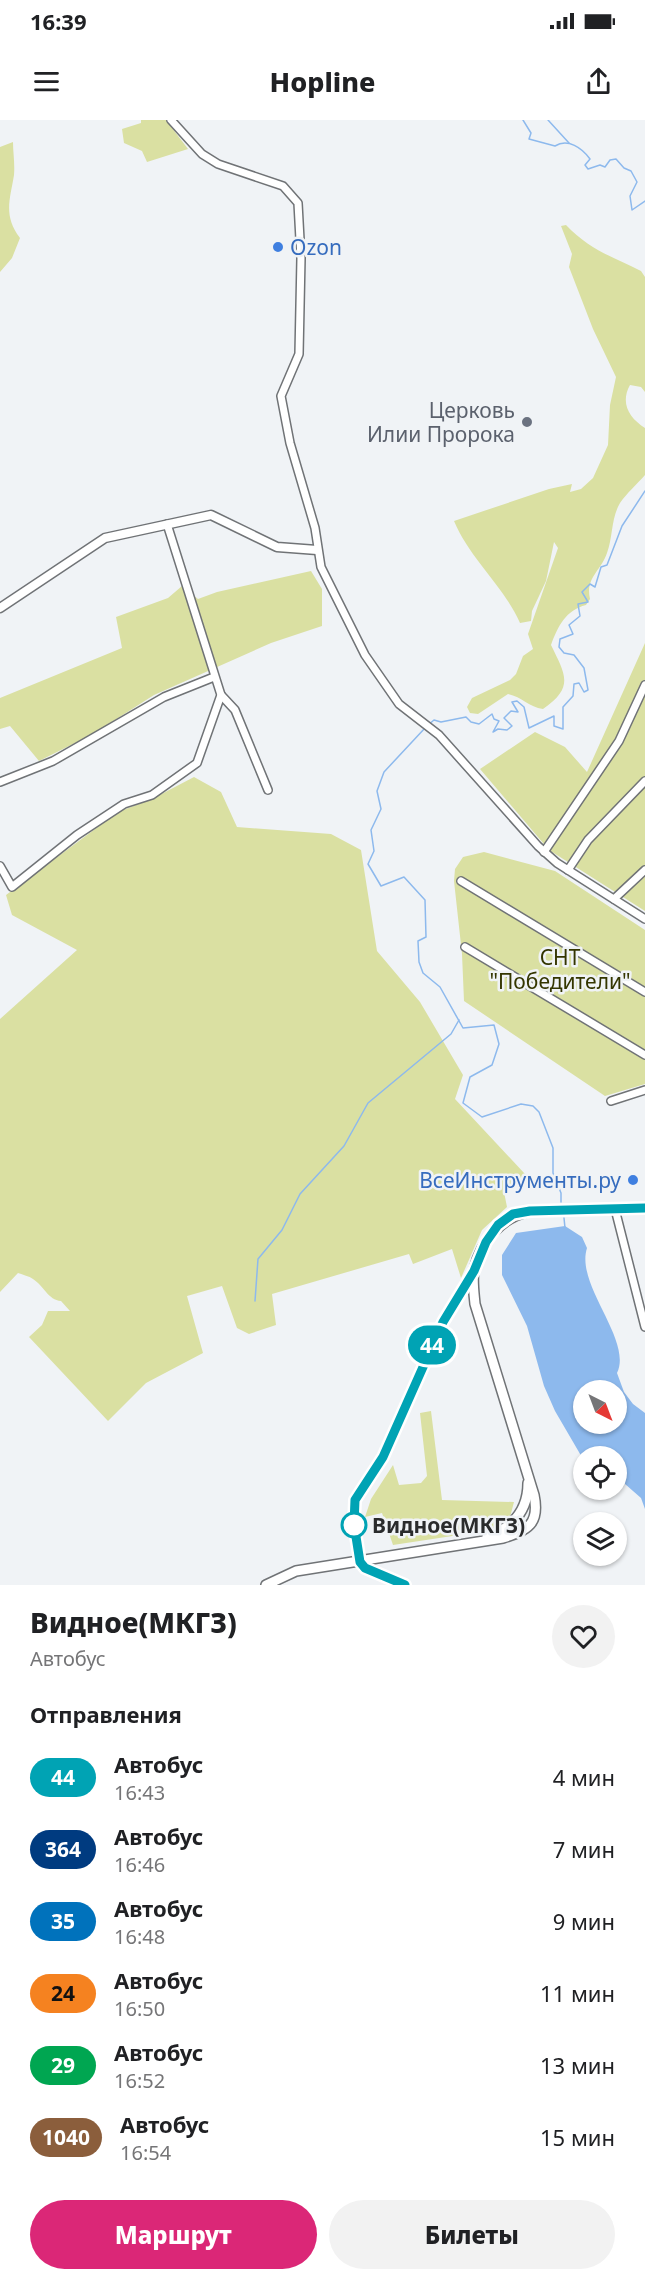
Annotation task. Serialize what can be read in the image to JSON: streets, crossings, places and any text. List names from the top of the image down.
{
  "parks": ["СНТ \"Победители\""],
  "places": [
    "Ozon",
    "Церковь Илии Пророка",
    "ВсеИнструменты.ру",
    "Видное(МКГЗ)"
  ],
  "lines": ["bus line 44"],
  "north": "bottom right",
  "page": {
    "status": "16:39",
    "header": "Hopline",
    "on_map": "44",
    "heading": [
      ["Видное(МКГЗ)", "Автобус"],
      "Отправления"
    ],
    "list": [
      {
        "mark": "44",
        "name": "Автобус",
        "note": "16:43",
        "value": "4 мин"
      },
      {
        "mark": "364",
        "name": "Автобус",
        "note": "16:46",
        "value": "7 мин"
      },
      {
        "mark": "35",
        "name": "Автобус",
        "note": "16:48",
        "value": "9 мин"
      },
      {
        "mark": "24",
        "name": "Автобус",
        "note": "16:50",
        "value": "11 мин"
      },
      {
        "mark": "29",
        "name": "Автобус",
        "note": "16:52",
        "value": "13 мин"
      },
      {
        "mark": "1040",
        "name": "Автобус",
        "note": "16:54",
        "value": "15 мин"
      }
    ],
    "buttons": ["Маршрут", "Билеты"]
  }
}
